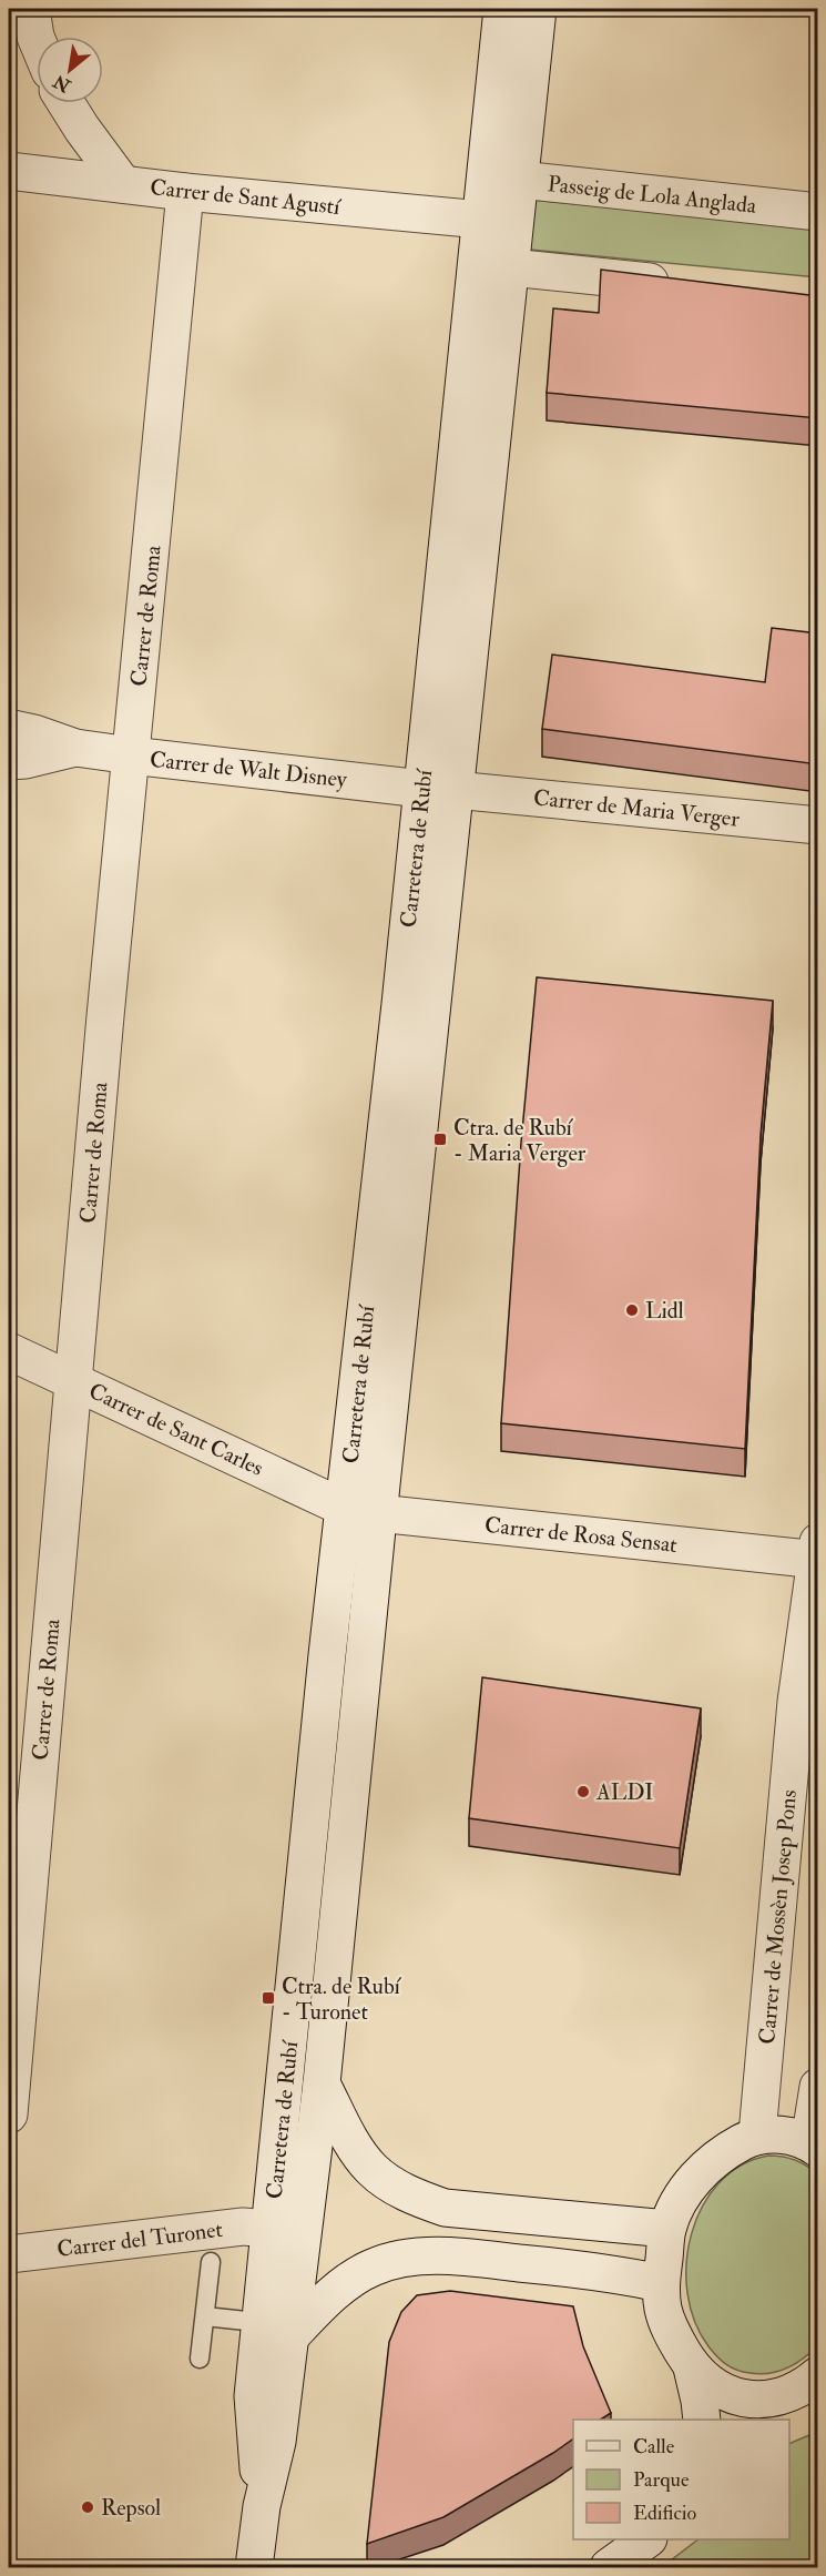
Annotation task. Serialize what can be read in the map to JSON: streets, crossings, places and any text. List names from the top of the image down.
{
  "streets": {
    "street": [
      "Passeig de Lola Anglada",
      "Carrer de Sant Agustí",
      "Carrer de Roma",
      "Carrer de Walt Disney",
      "Carrer de Maria Verger",
      "Carretera de Rubí",
      "Carrer de Sant Carles",
      "Carrer de Rosa Sensat",
      "Carrer de Mossèn Josep Pons",
      "Carrer del Turonet"
    ]
  },
  "crossings": [
    ["Carrer de Sant Agustí", "Carrer de Roma"],
    ["Carrer de Roma", "Carrer de Walt Disney"],
    ["Carrer de Roma", "Carrer de Sant Carles"],
    ["Carrer de Walt Disney", "Carrer de Maria Verger"],
    ["Carrer de Walt Disney", "Carretera de Rubí"],
    ["Carrer de Maria Verger", "Carretera de Rubí"],
    ["Carretera de Rubí", "Carrer de Sant Carles"],
    ["Carretera de Rubí", "Carrer de Rosa Sensat"],
    ["Carretera de Rubí", "Carrer del Turonet"],
    ["Carrer de Sant Carles", "Carrer de Rosa Sensat"],
    ["Carrer de Rosa Sensat", "Carrer de Mossèn Josep Pons"]
  ],
  "places": {
    "transit": ["Ctra. de Rubí - Maria Verger", "Ctra. de Rubí - Turonet"],
    "other": ["Lidl", "ALDI", "Repsol"]
  },
  "legend": ["Calle", "Parque", "Edificio"],
  "north": "bottom left"
}
